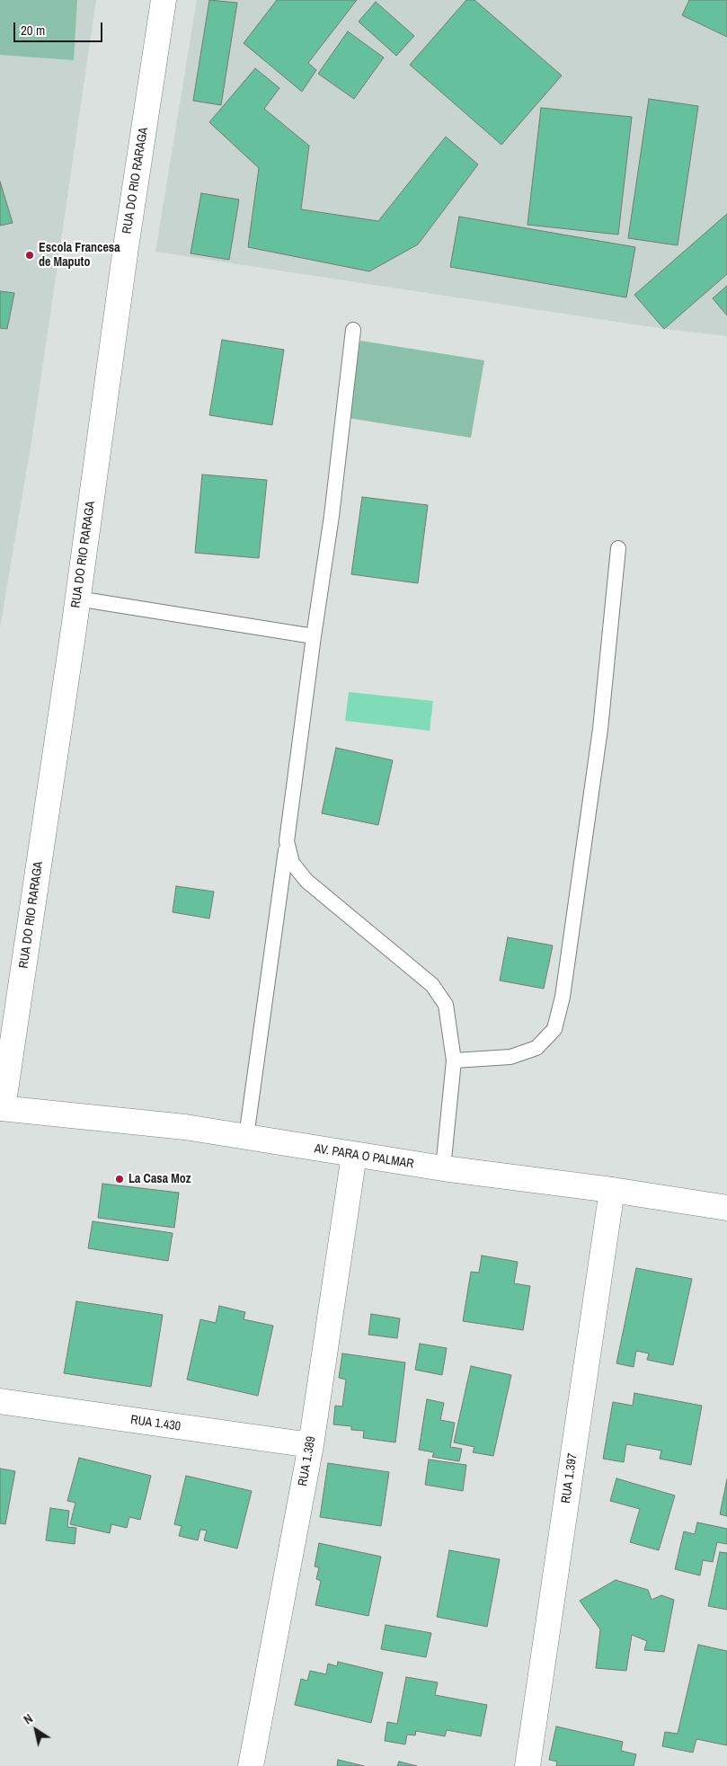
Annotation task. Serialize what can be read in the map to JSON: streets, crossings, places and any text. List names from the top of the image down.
{
  "streets": {
    "street": [
      "RUA DO RIO RARAGA",
      "AV. PARA O PALMAR",
      "RUA 1.430",
      "RUA 1.389",
      "RUA 1.397"
    ]
  },
  "crossings": [
    ["RUA DO RIO RARAGA", "AV. PARA O PALMAR"],
    ["AV. PARA O PALMAR", "RUA 1.389"],
    ["AV. PARA O PALMAR", "RUA 1.397"],
    ["RUA 1.430", "RUA 1.389"]
  ],
  "places": ["Escola Francesa de Maputo", "La Casa Moz"],
  "scale_bar": "20 m",
  "north": "top left"
}
